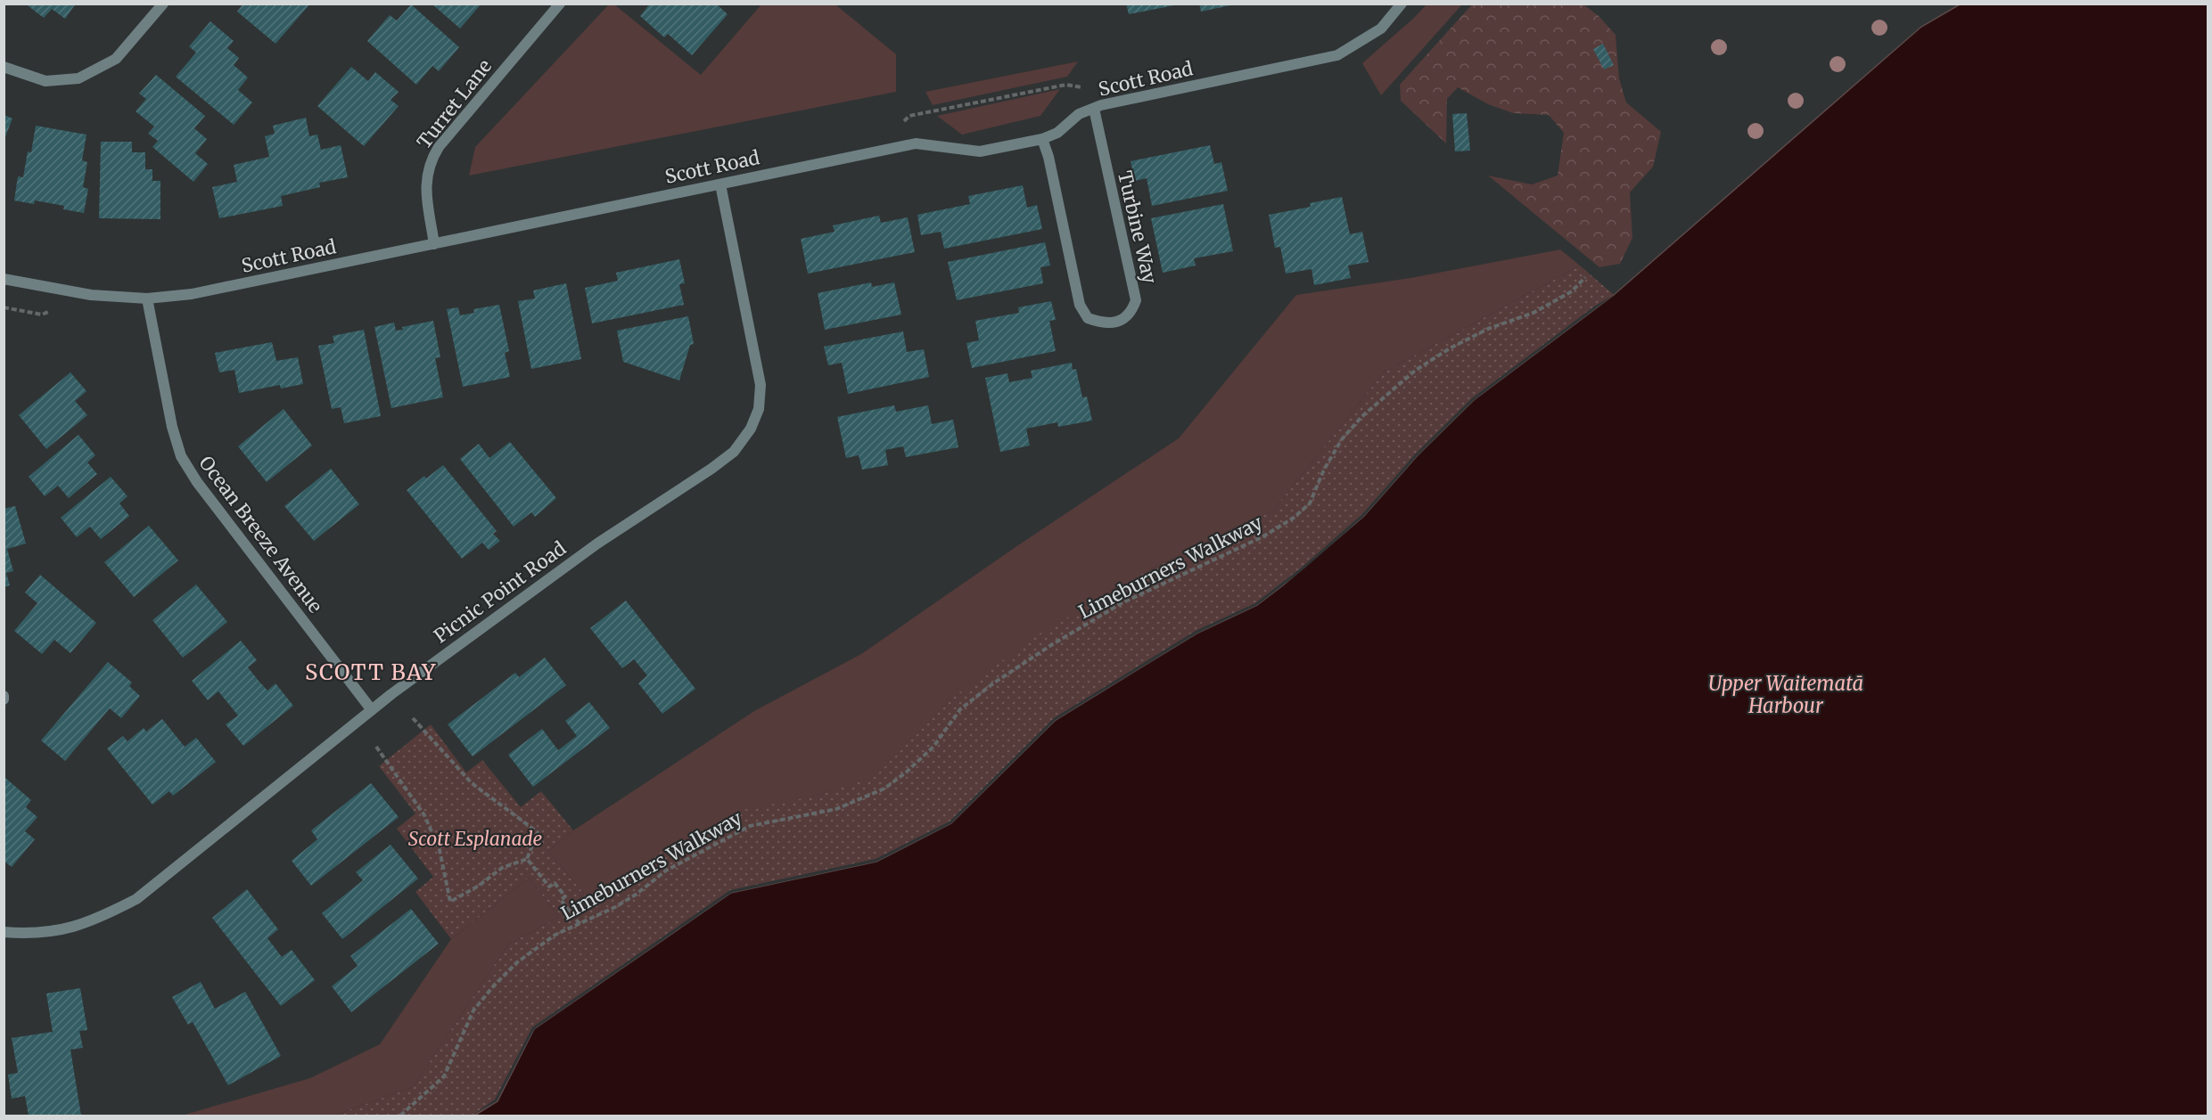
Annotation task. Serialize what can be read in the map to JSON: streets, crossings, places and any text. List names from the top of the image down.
{
  "streets": {
    "street": [
      "Scott Road",
      "Turret Lane",
      "Turbine Way",
      "Ocean Breeze Avenue",
      "Picnic Point Road"
    ],
    "path": ["Limeburners Walkway"]
  },
  "crossings": [
    ["Scott Road", "Turret Lane"],
    ["Scott Road", "Turbine Way"],
    ["Scott Road", "Ocean Breeze Avenue"],
    ["Scott Road", "Picnic Point Road"],
    ["Ocean Breeze Avenue", "Picnic Point Road"]
  ],
  "districts": ["SCOTT BAY"],
  "water": ["Upper Waitematā Harbour"],
  "parks": ["Scott Esplanade"]
}
